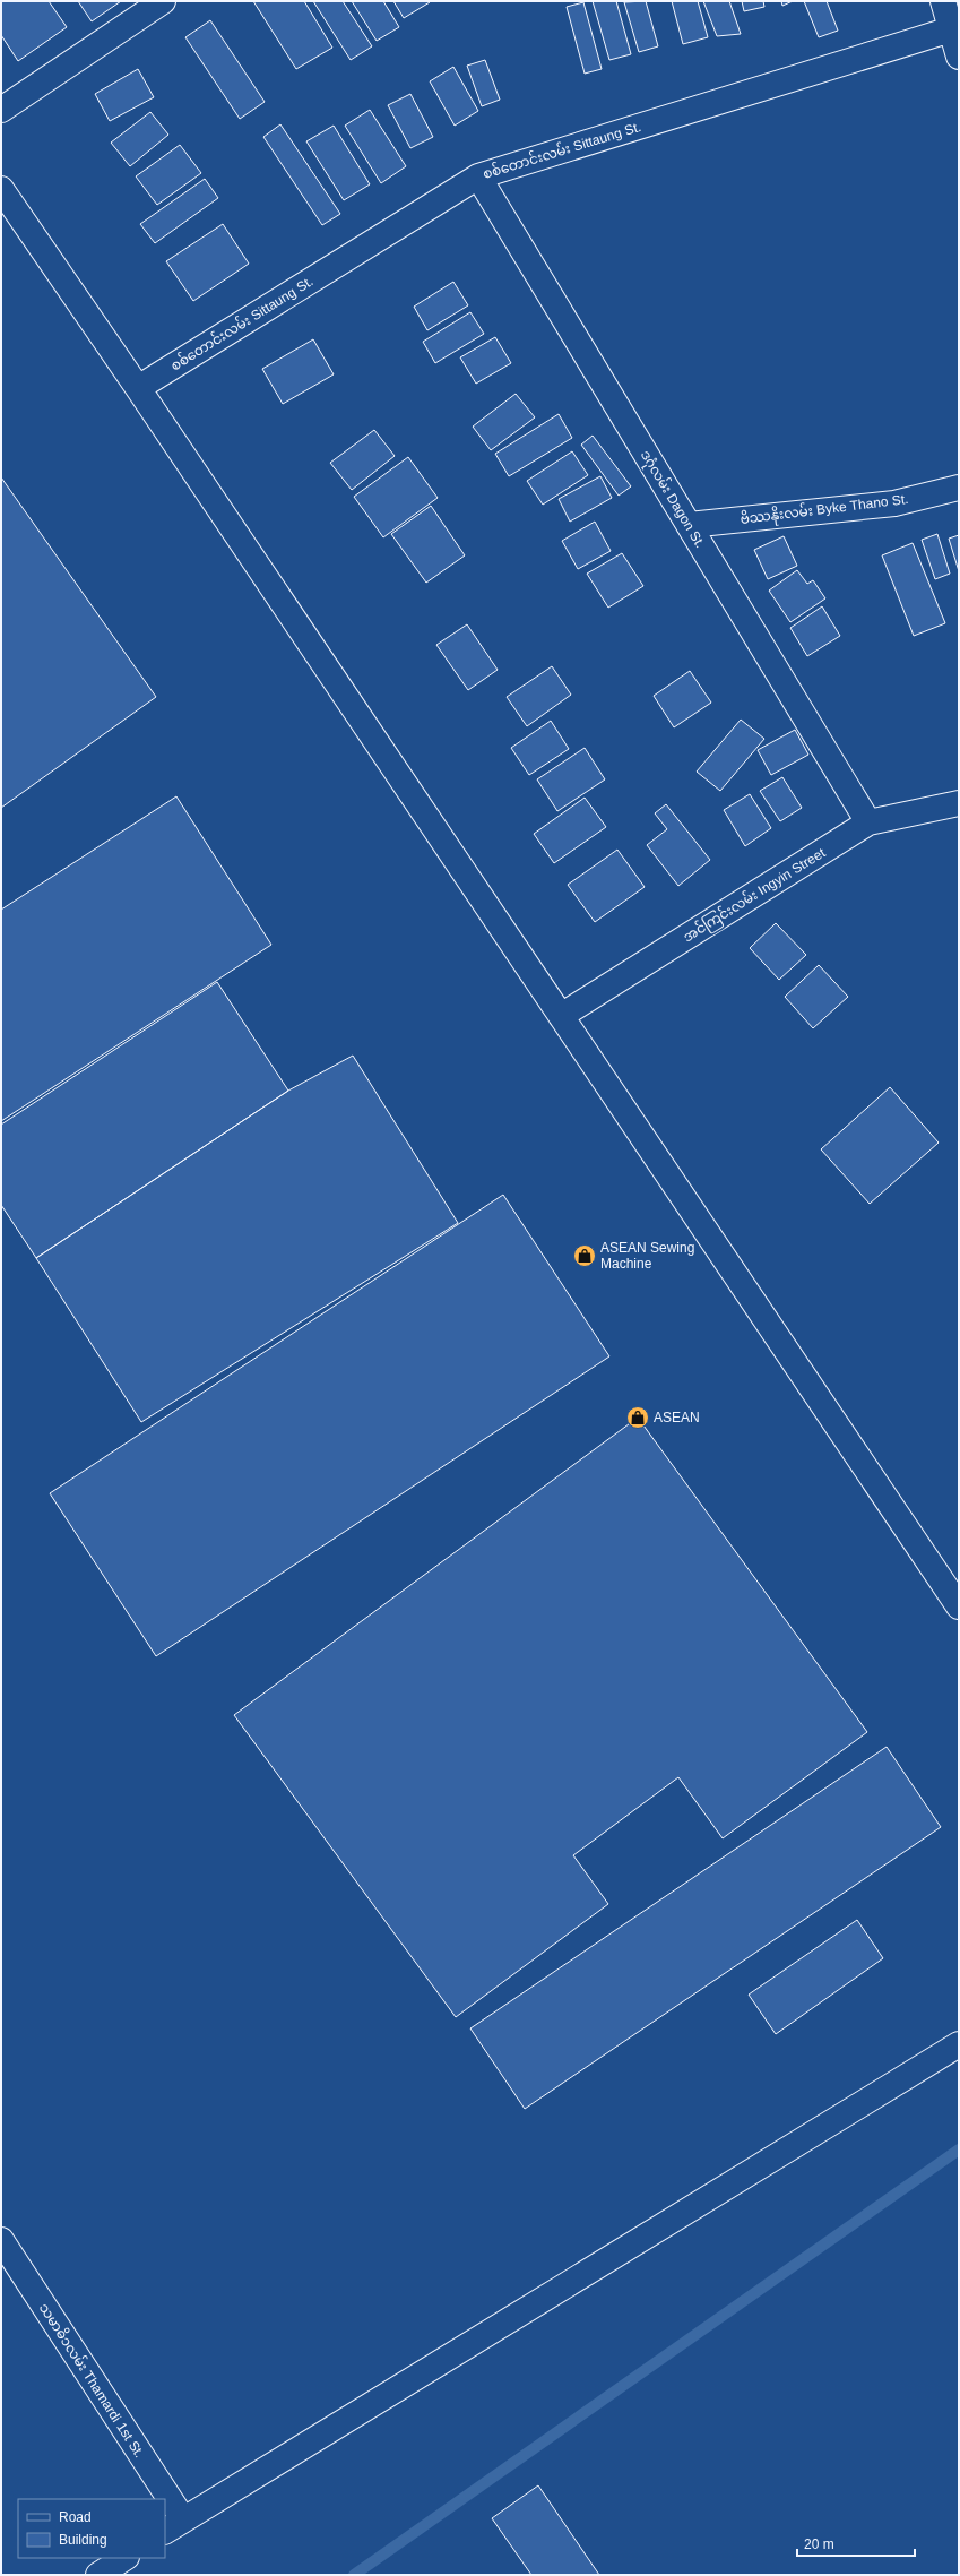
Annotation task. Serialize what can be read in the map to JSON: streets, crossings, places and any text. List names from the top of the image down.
{
  "streets": {
    "street": [
      "စစ်တောင်းလမ်း Sittaung St.",
      "ဒဂုံလမ်း Dagon St.",
      "ဗိဿနိုးလမ်း Byke Thano St.",
      "အင်ကြင်းလမ်း Ingyin Street",
      "သမာဓိ၁လမ်း Thamardi 1st St."
    ]
  },
  "crossings": [
    ["စစ်တောင်းလမ်း Sittaung St.", "ဒဂုံလမ်း Dagon St."],
    ["ဒဂုံလမ်း Dagon St.", "ဗိဿနိုးလမ်း Byke Thano St."],
    ["ဒဂုံလမ်း Dagon St.", "အင်ကြင်းလမ်း Ingyin Street"]
  ],
  "places": {
    "shop": ["ASEAN Sewing Machine", "ASEAN"]
  },
  "legend": ["Road", "Building"],
  "scale_bar": "20 m"
}
